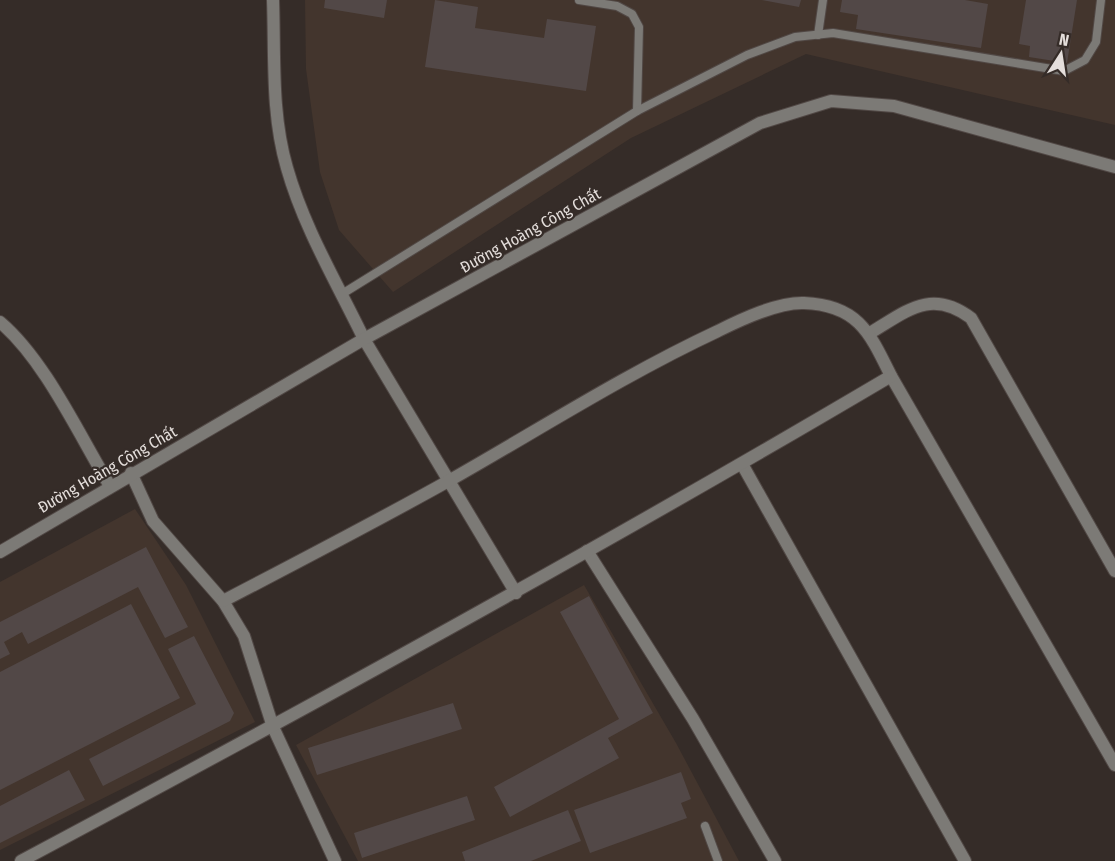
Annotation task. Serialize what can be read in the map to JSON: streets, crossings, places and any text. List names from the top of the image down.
{
  "streets": {
    "street": ["Đường Hoàng Công Chất"]
  },
  "north": "top"
}
